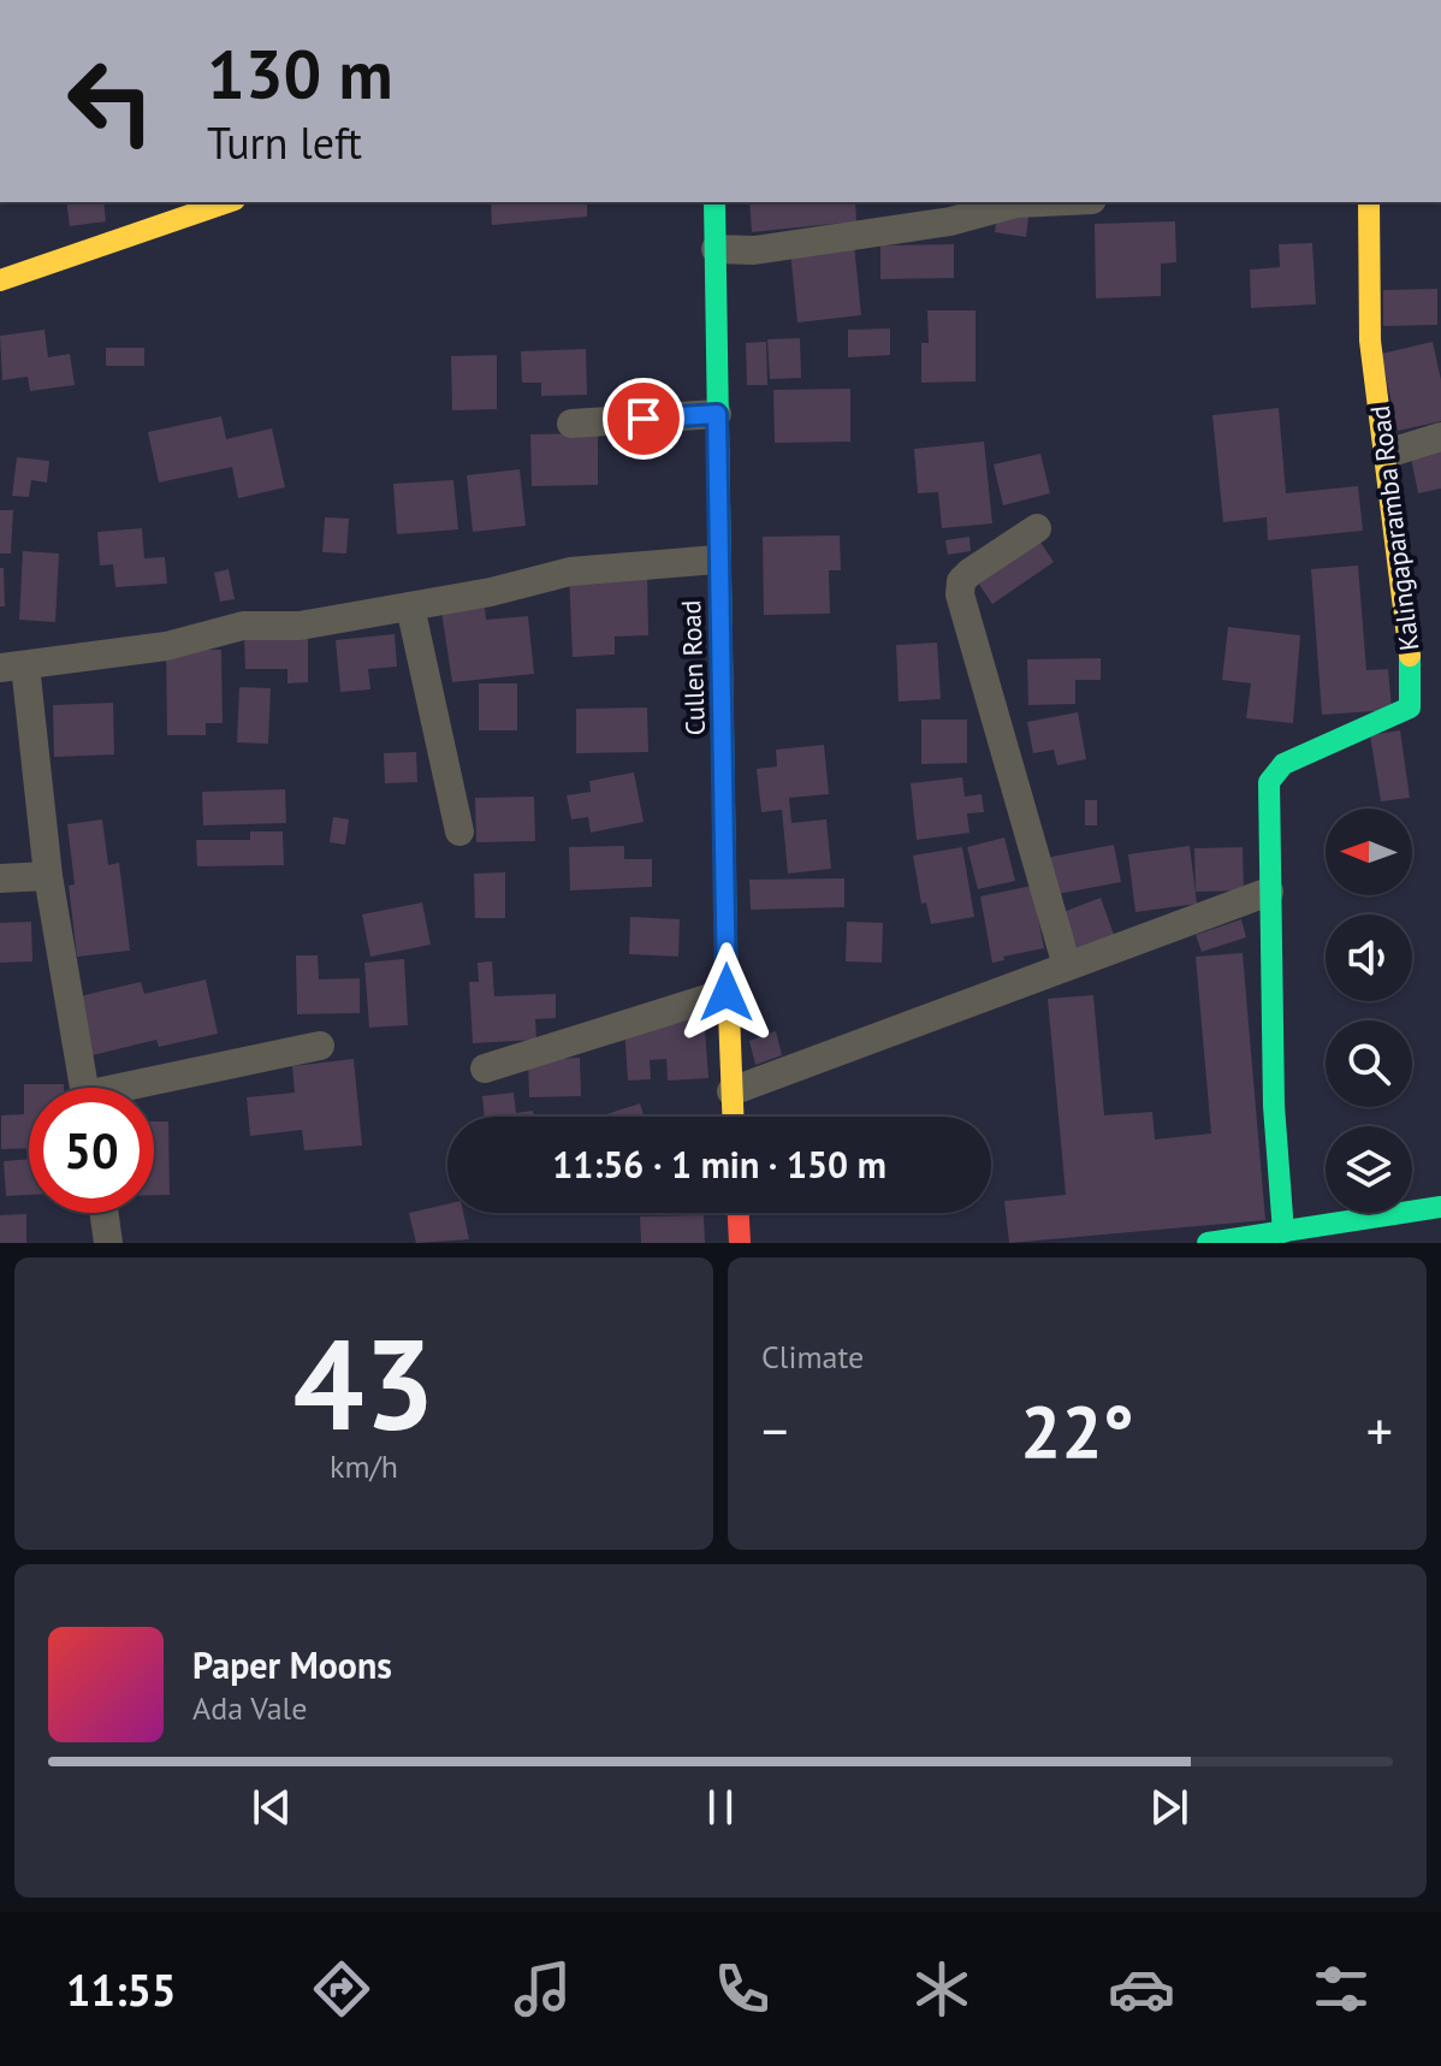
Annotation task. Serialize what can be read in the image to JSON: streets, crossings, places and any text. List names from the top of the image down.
{
  "streets": {
    "main road": ["Kalingaparamba Road", "Cullen Road"]
  },
  "north": "left",
  "page": {
    "turn": ["130 m", "Turn left"],
    "limit": "50",
    "trip": "11:56 · 1 min · 150 m",
    "tile": [
      ["43", "km/h"],
      "Climate"
    ],
    "heat": ["−", "22°", "+"],
    "song": ["Paper Moons", "Ada Vale"],
    "tabs": "11:55"
  }
}
